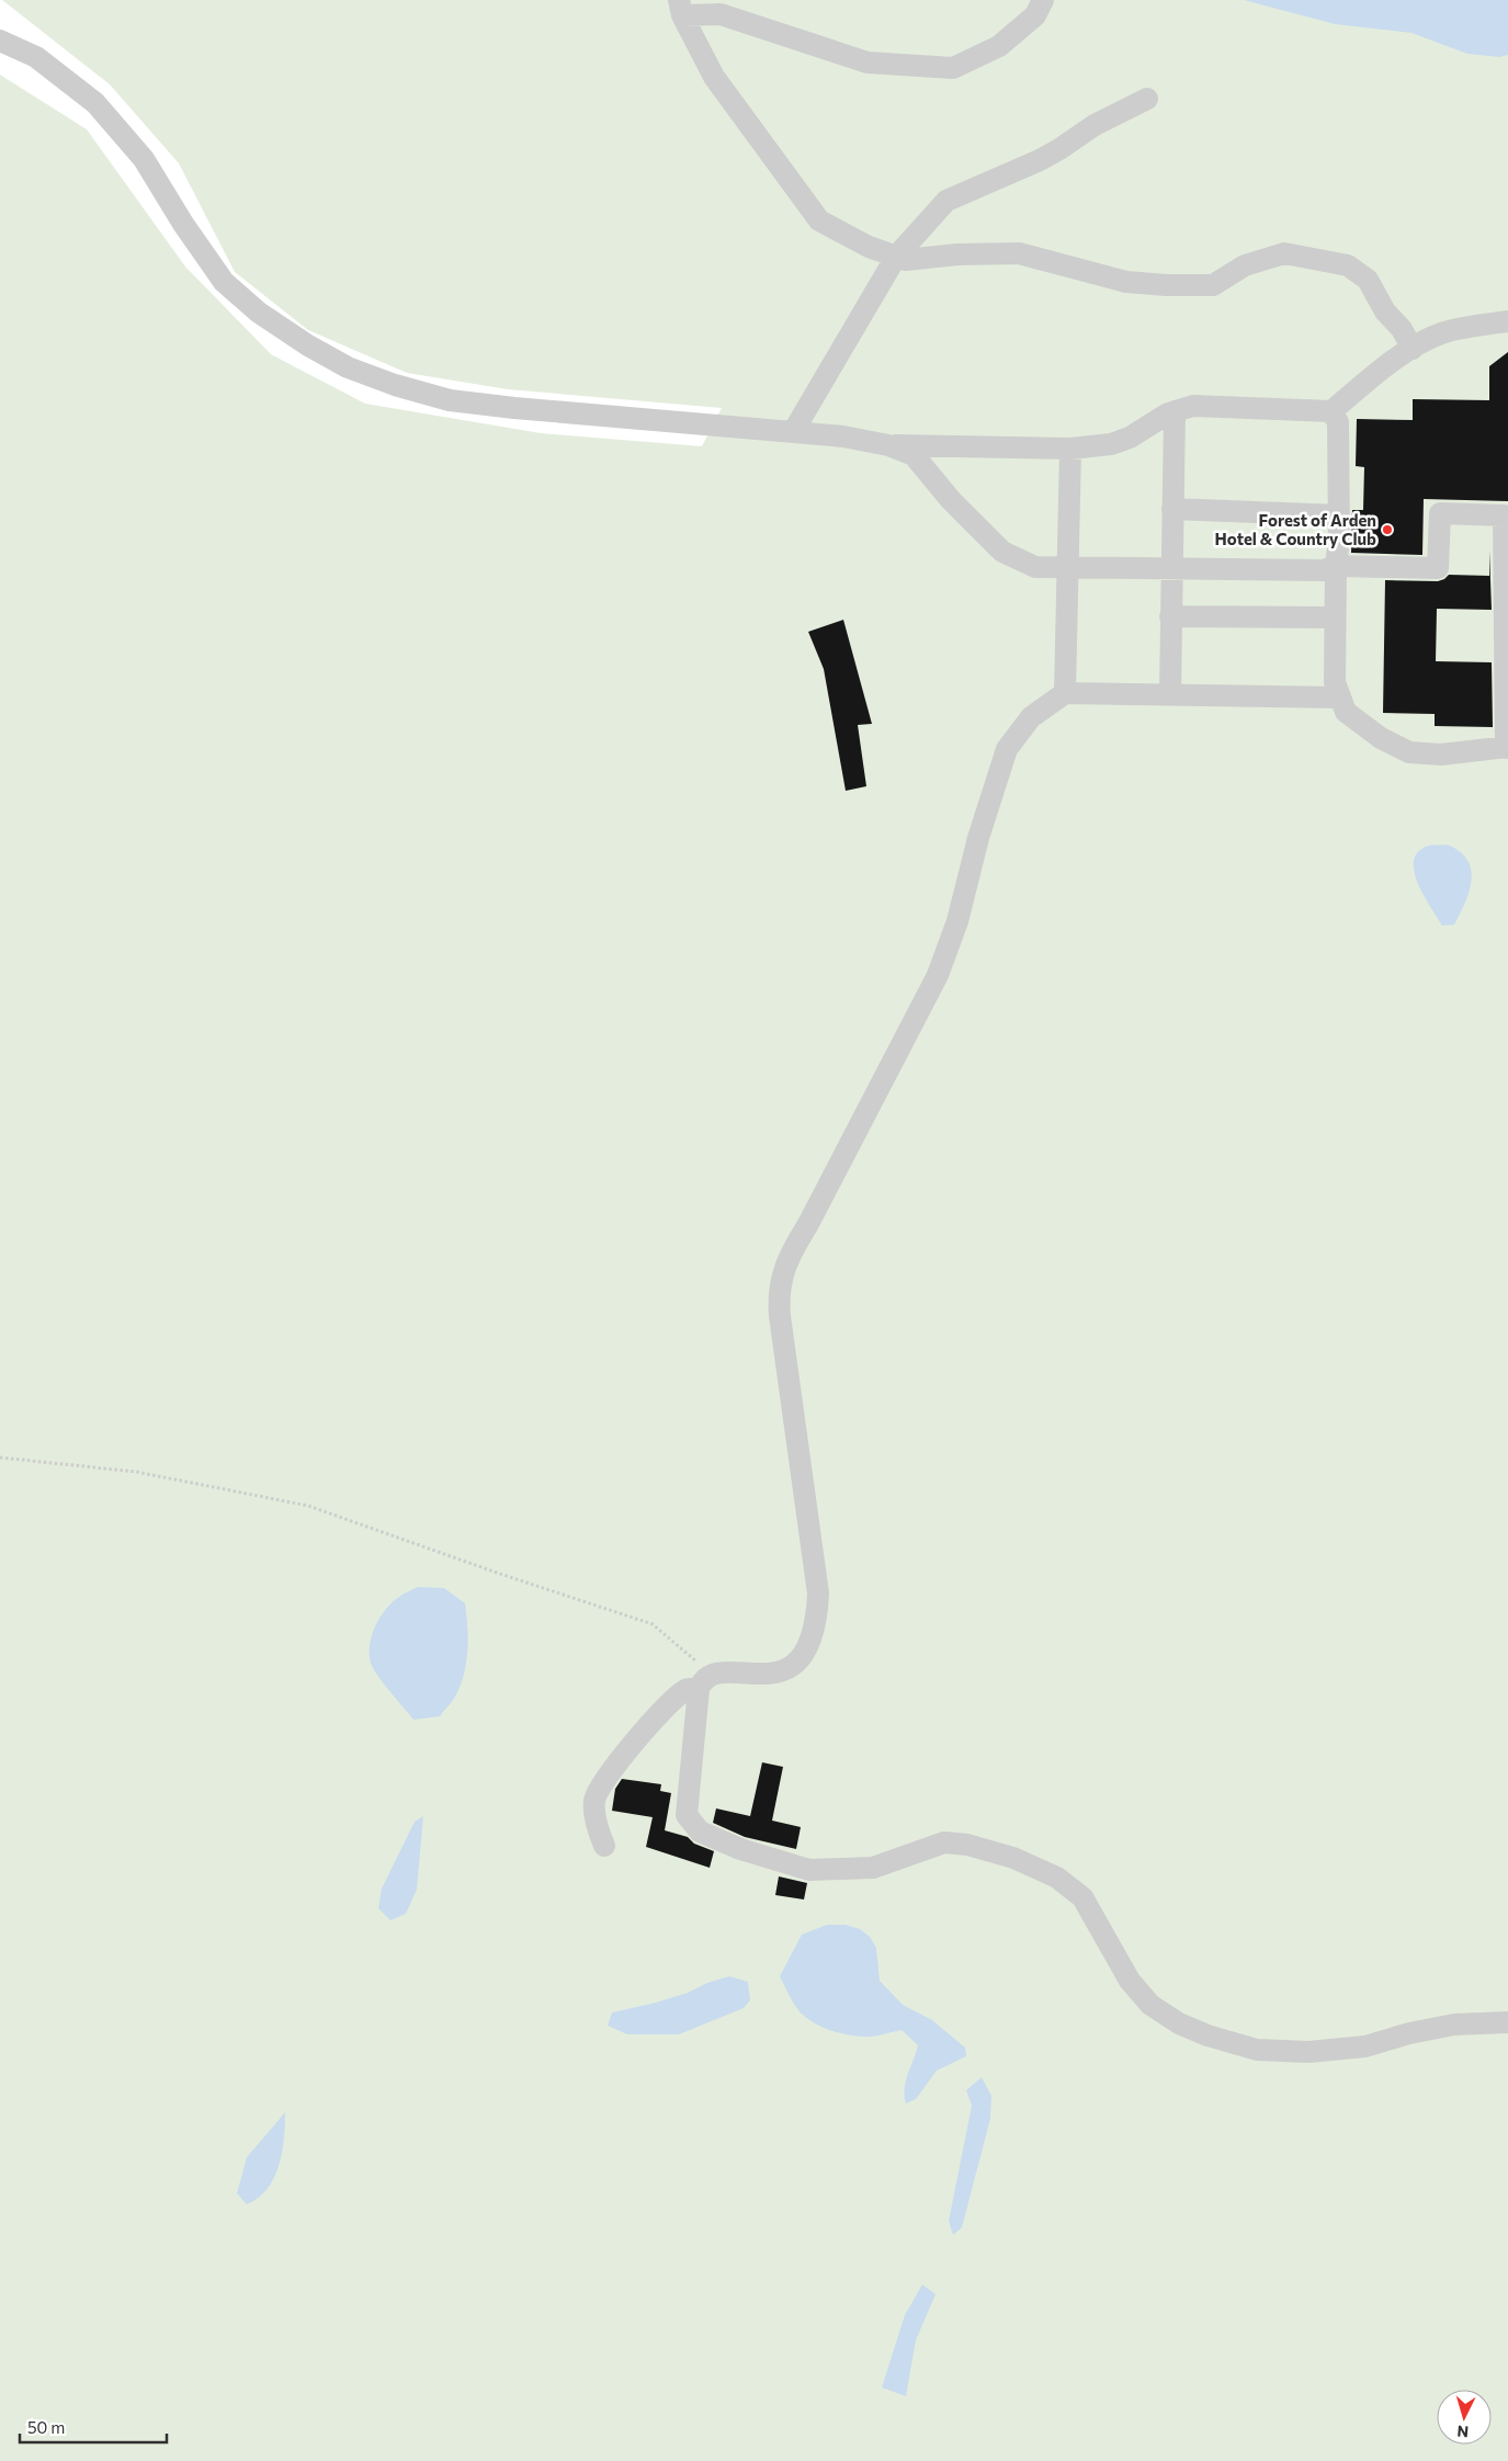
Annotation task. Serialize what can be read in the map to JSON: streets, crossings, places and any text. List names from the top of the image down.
{
  "places": ["Forest of Arden Hotel & Country Club"],
  "scale_bar": "50 m",
  "north": "bottom"
}
